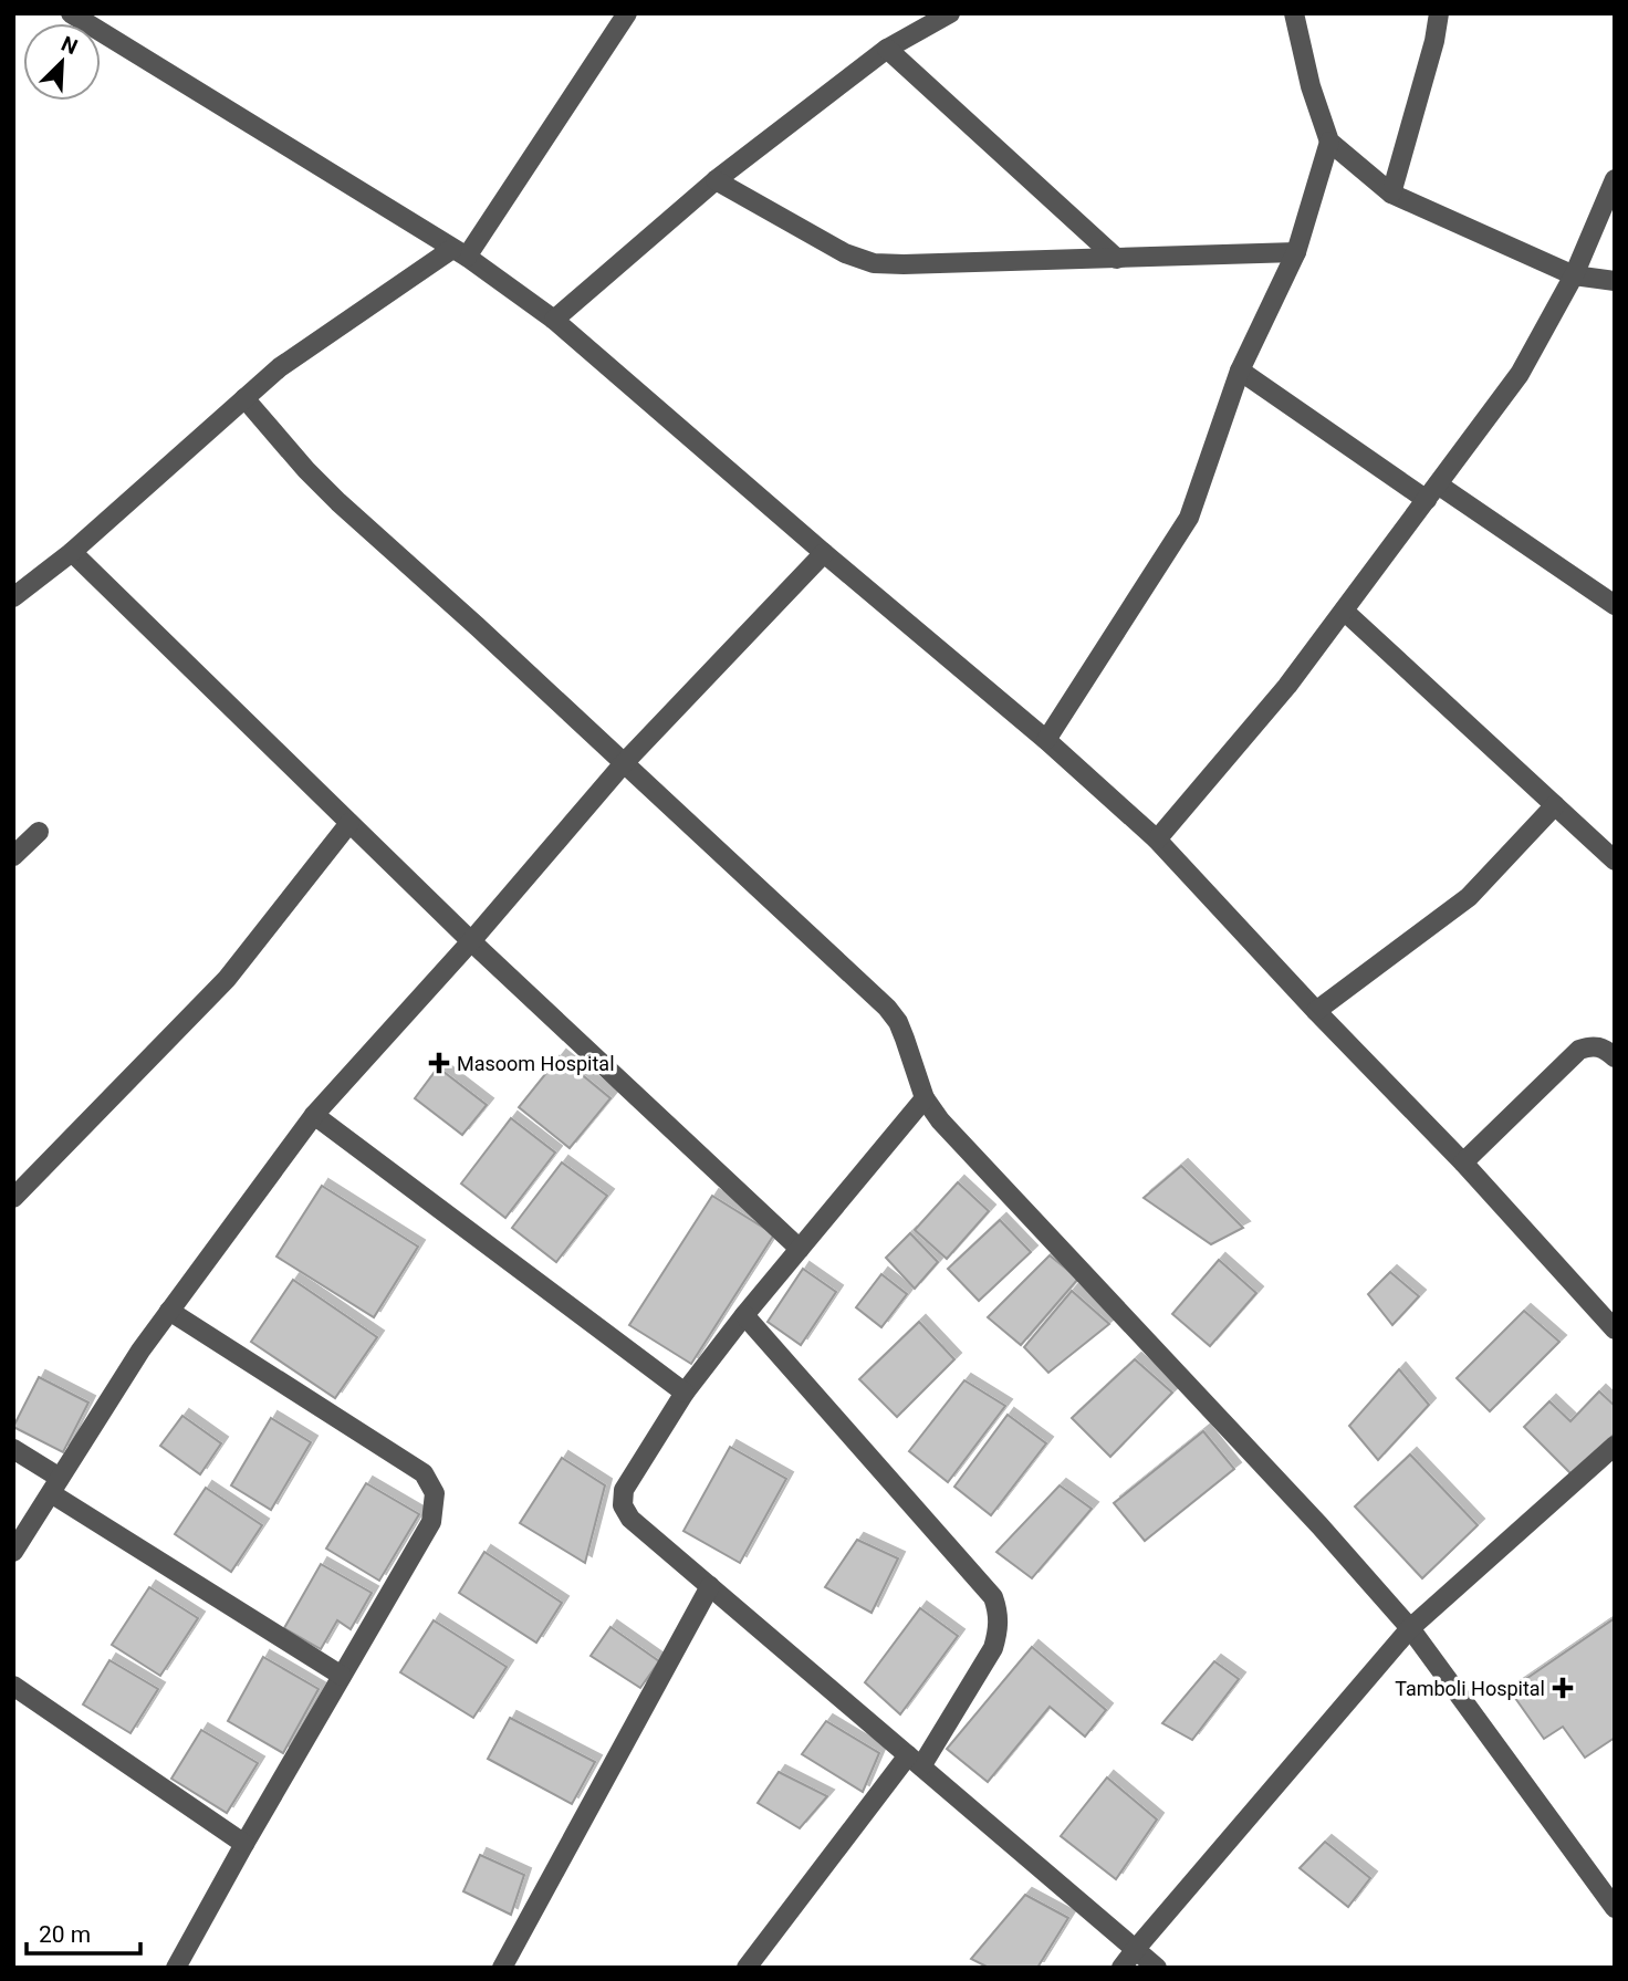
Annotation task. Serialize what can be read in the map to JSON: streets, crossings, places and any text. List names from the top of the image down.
{
  "places": {
    "health": ["Masoom Hospital", "Tamboli Hospital"]
  },
  "scale_bar": "20 m",
  "north": "top right"
}
